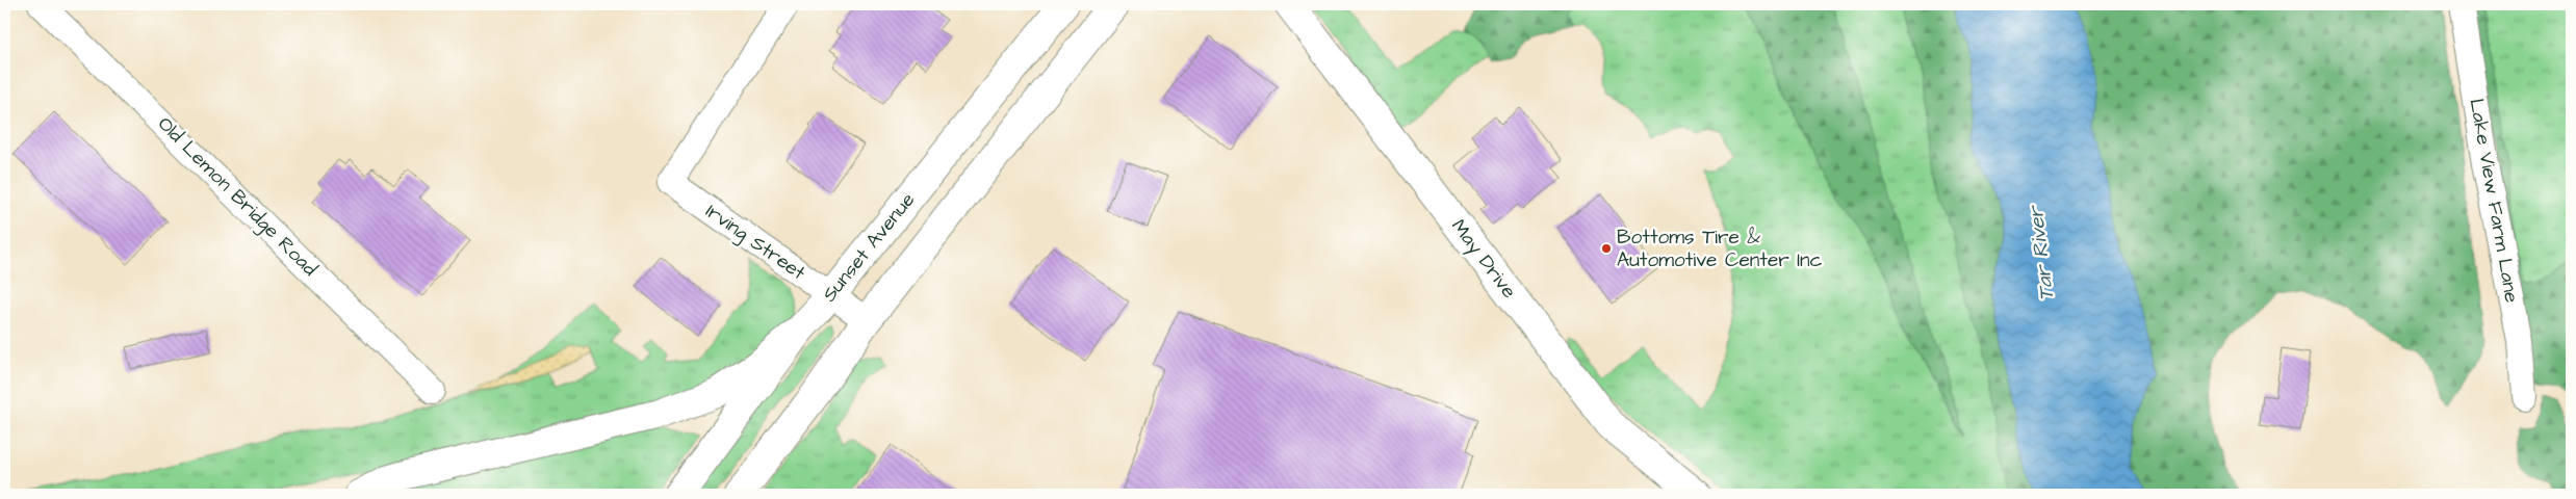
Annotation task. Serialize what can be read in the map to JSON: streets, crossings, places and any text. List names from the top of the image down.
{
  "streets": {
    "main road": ["Sunset Avenue", "May Drive"],
    "street": ["Old Lemon Bridge Road", "Lake View Farm Lane", "Irving Street"]
  },
  "crossings": [
    ["Irving Street", "Sunset Avenue"]
  ],
  "water": ["Tar River"],
  "places": ["Bottoms Tire & Automotive Center Inc"]
}
